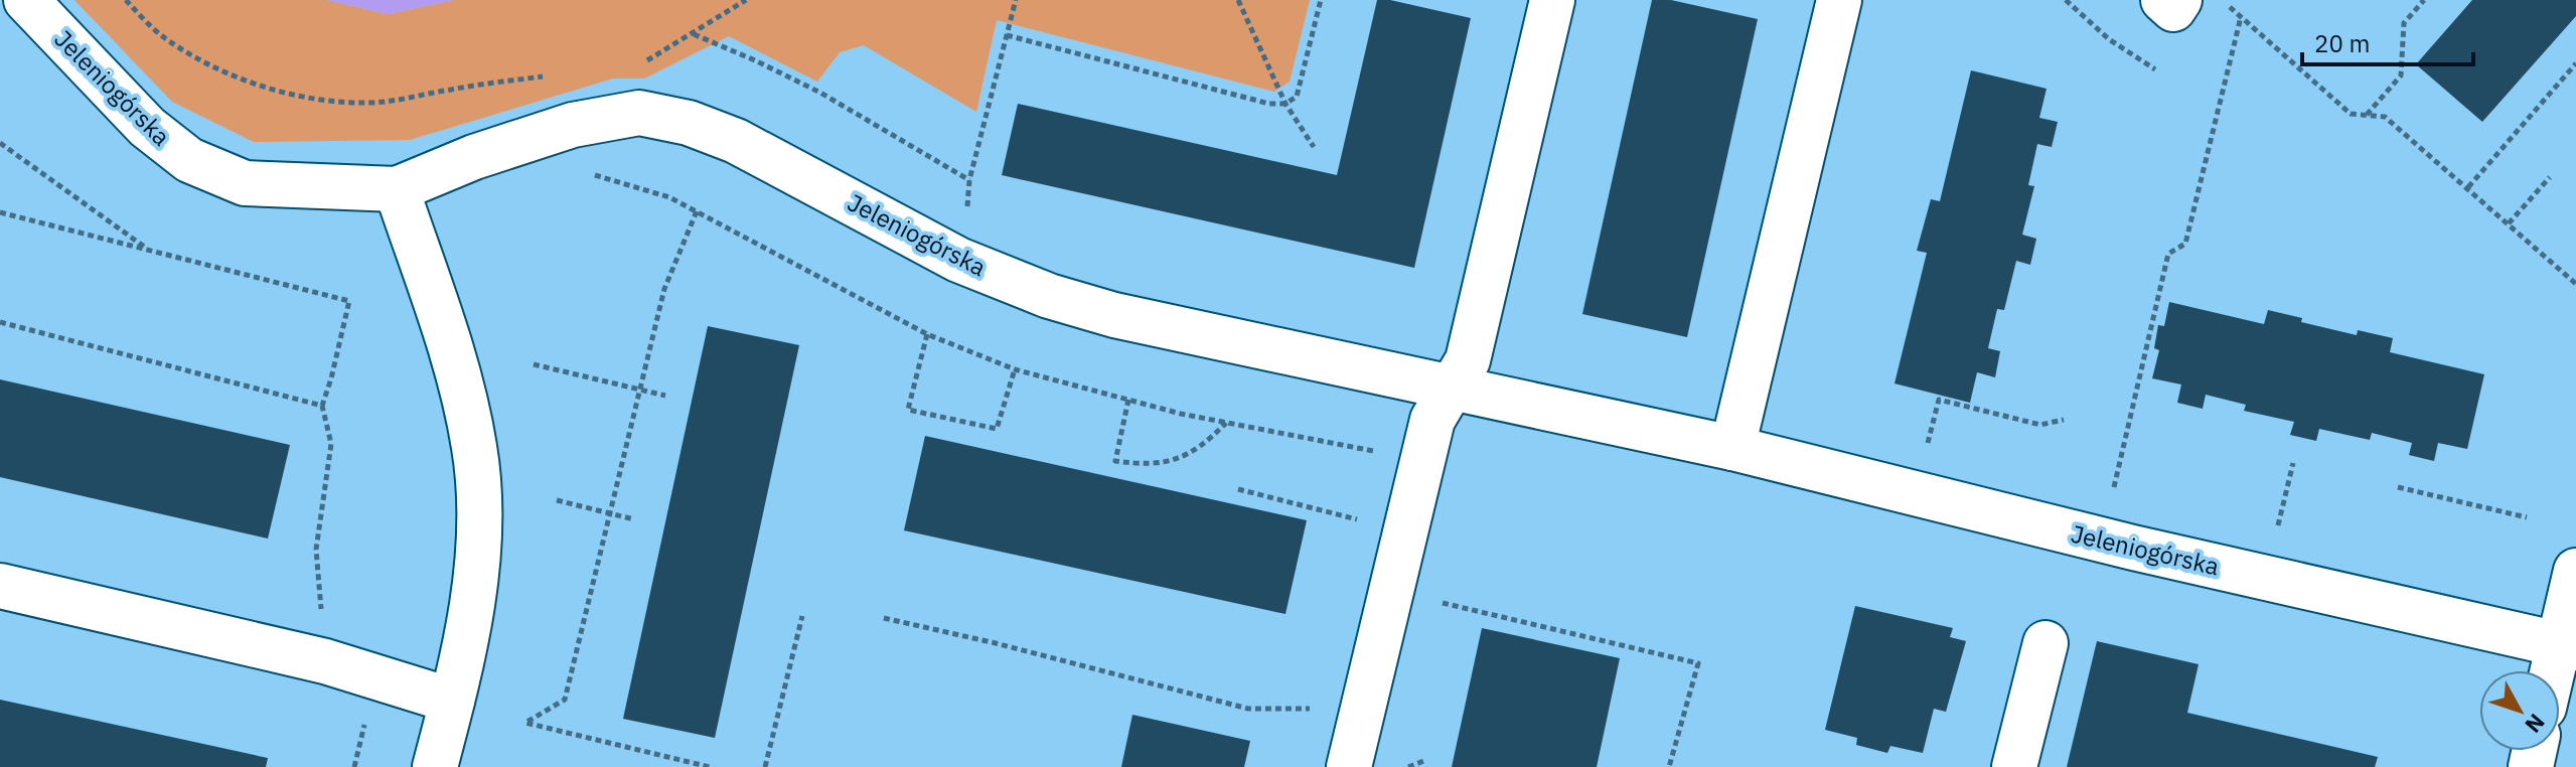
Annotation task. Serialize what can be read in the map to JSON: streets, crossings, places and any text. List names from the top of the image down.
{
  "streets": {
    "street": ["Jeleniogórska"]
  },
  "scale_bar": "20 m",
  "north": "bottom right"
}
